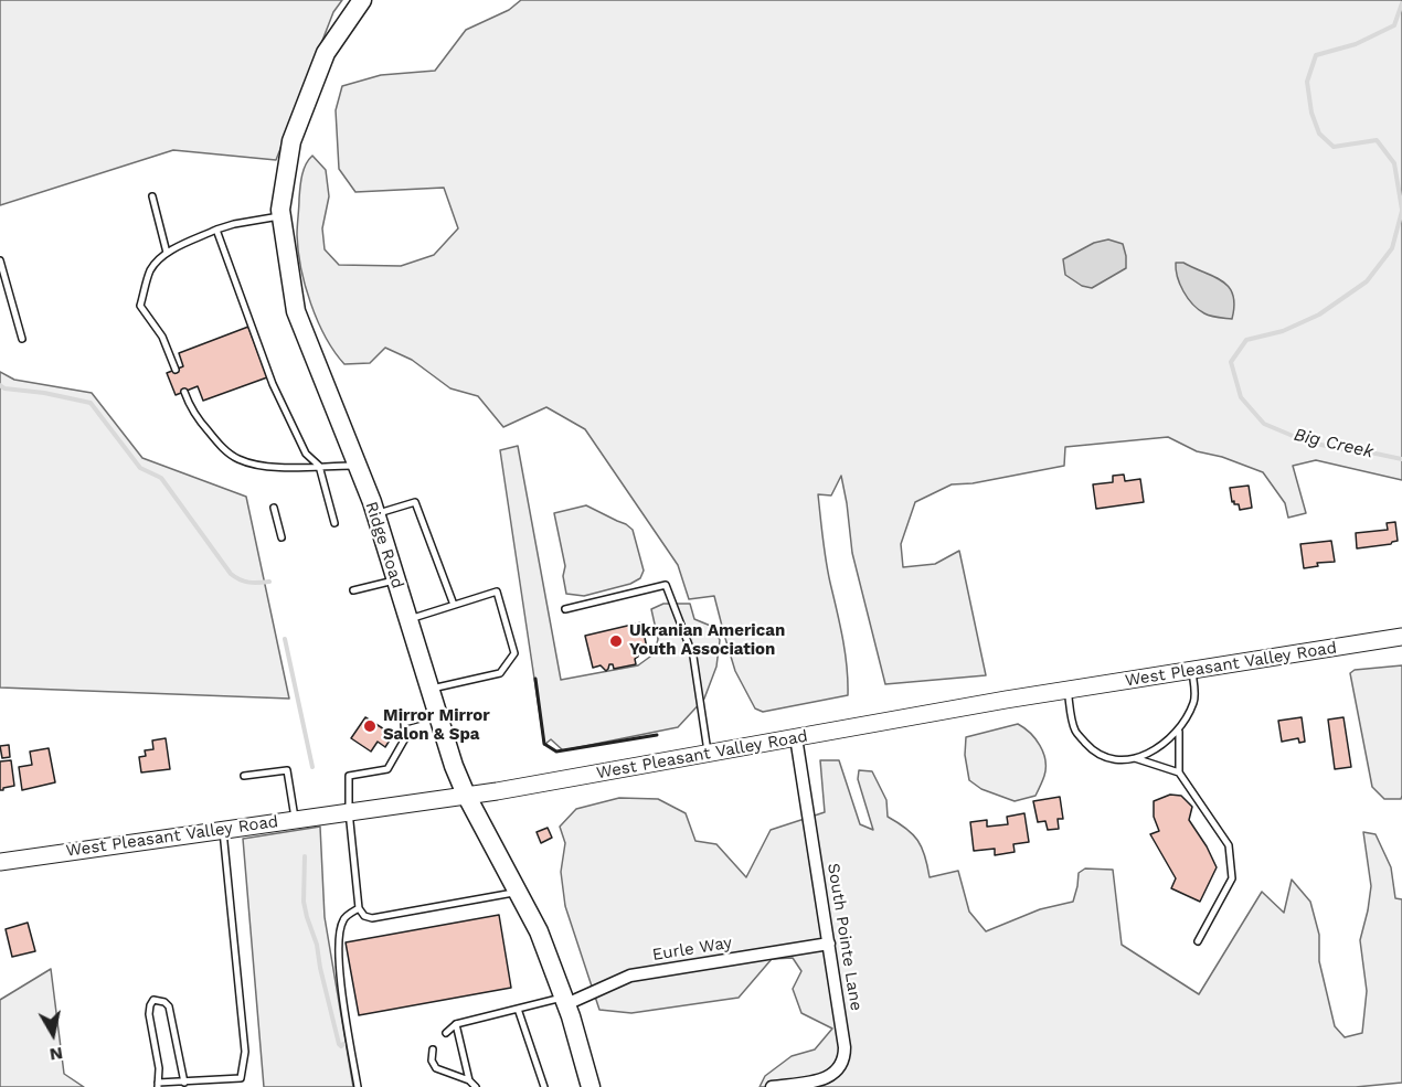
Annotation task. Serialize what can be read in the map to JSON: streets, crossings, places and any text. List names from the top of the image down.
{
  "streets": {
    "main road": ["Ridge Road", "West Pleasant Valley Road"],
    "street": ["South Pointe Lane", "Eurle Way"]
  },
  "crossings": [
    ["Ridge Road", "West Pleasant Valley Road"],
    ["Ridge Road", "Eurle Way"],
    ["West Pleasant Valley Road", "South Pointe Lane"],
    ["South Pointe Lane", "Eurle Way"]
  ],
  "water": ["Big Creek"],
  "places": ["Ukranian American Youth Association", "Mirror Mirror Salon & Spa"],
  "north": "bottom"
}
